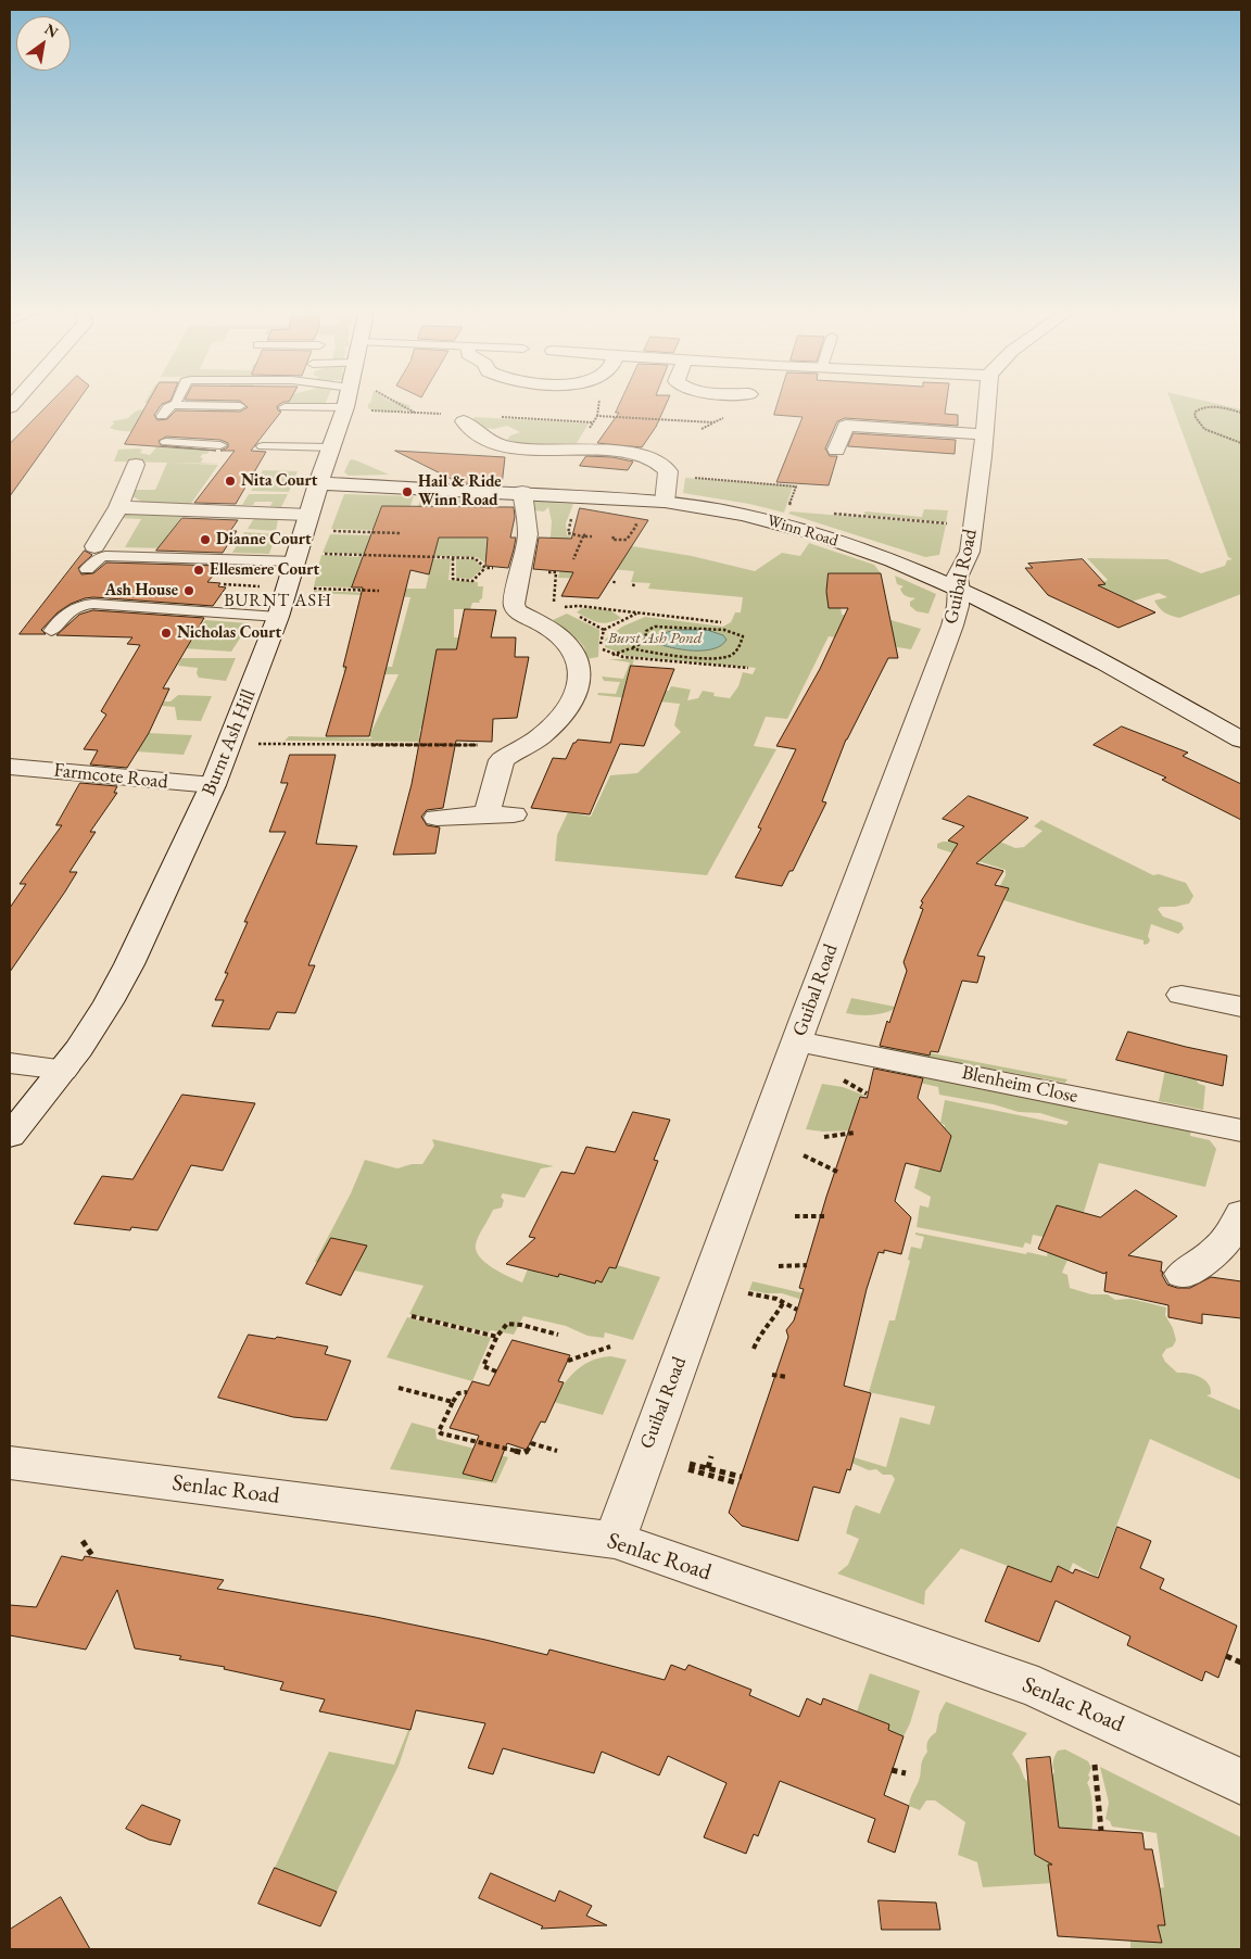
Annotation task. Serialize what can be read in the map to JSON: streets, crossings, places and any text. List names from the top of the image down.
{
  "streets": {
    "street": [
      "Winn Road",
      "Guibal Road",
      "Burnt Ash Hill",
      "Farmcote Road",
      "Blenheim Close",
      "Senlac Road"
    ]
  },
  "crossings": [
    ["Winn Road", "Guibal Road"],
    ["Winn Road", "Burnt Ash Hill"],
    ["Guibal Road", "Blenheim Close"],
    ["Guibal Road", "Senlac Road"],
    ["Burnt Ash Hill", "Farmcote Road"]
  ],
  "districts": ["BURNT ASH"],
  "parks": ["Burst Ash Pond"],
  "places": [
    "Nita Court",
    "Hail & Ride Winn Road",
    "Dianne Court",
    "Ellesmere Court",
    "Ash House",
    "Nicholas Court"
  ],
  "north": "top right"
}
